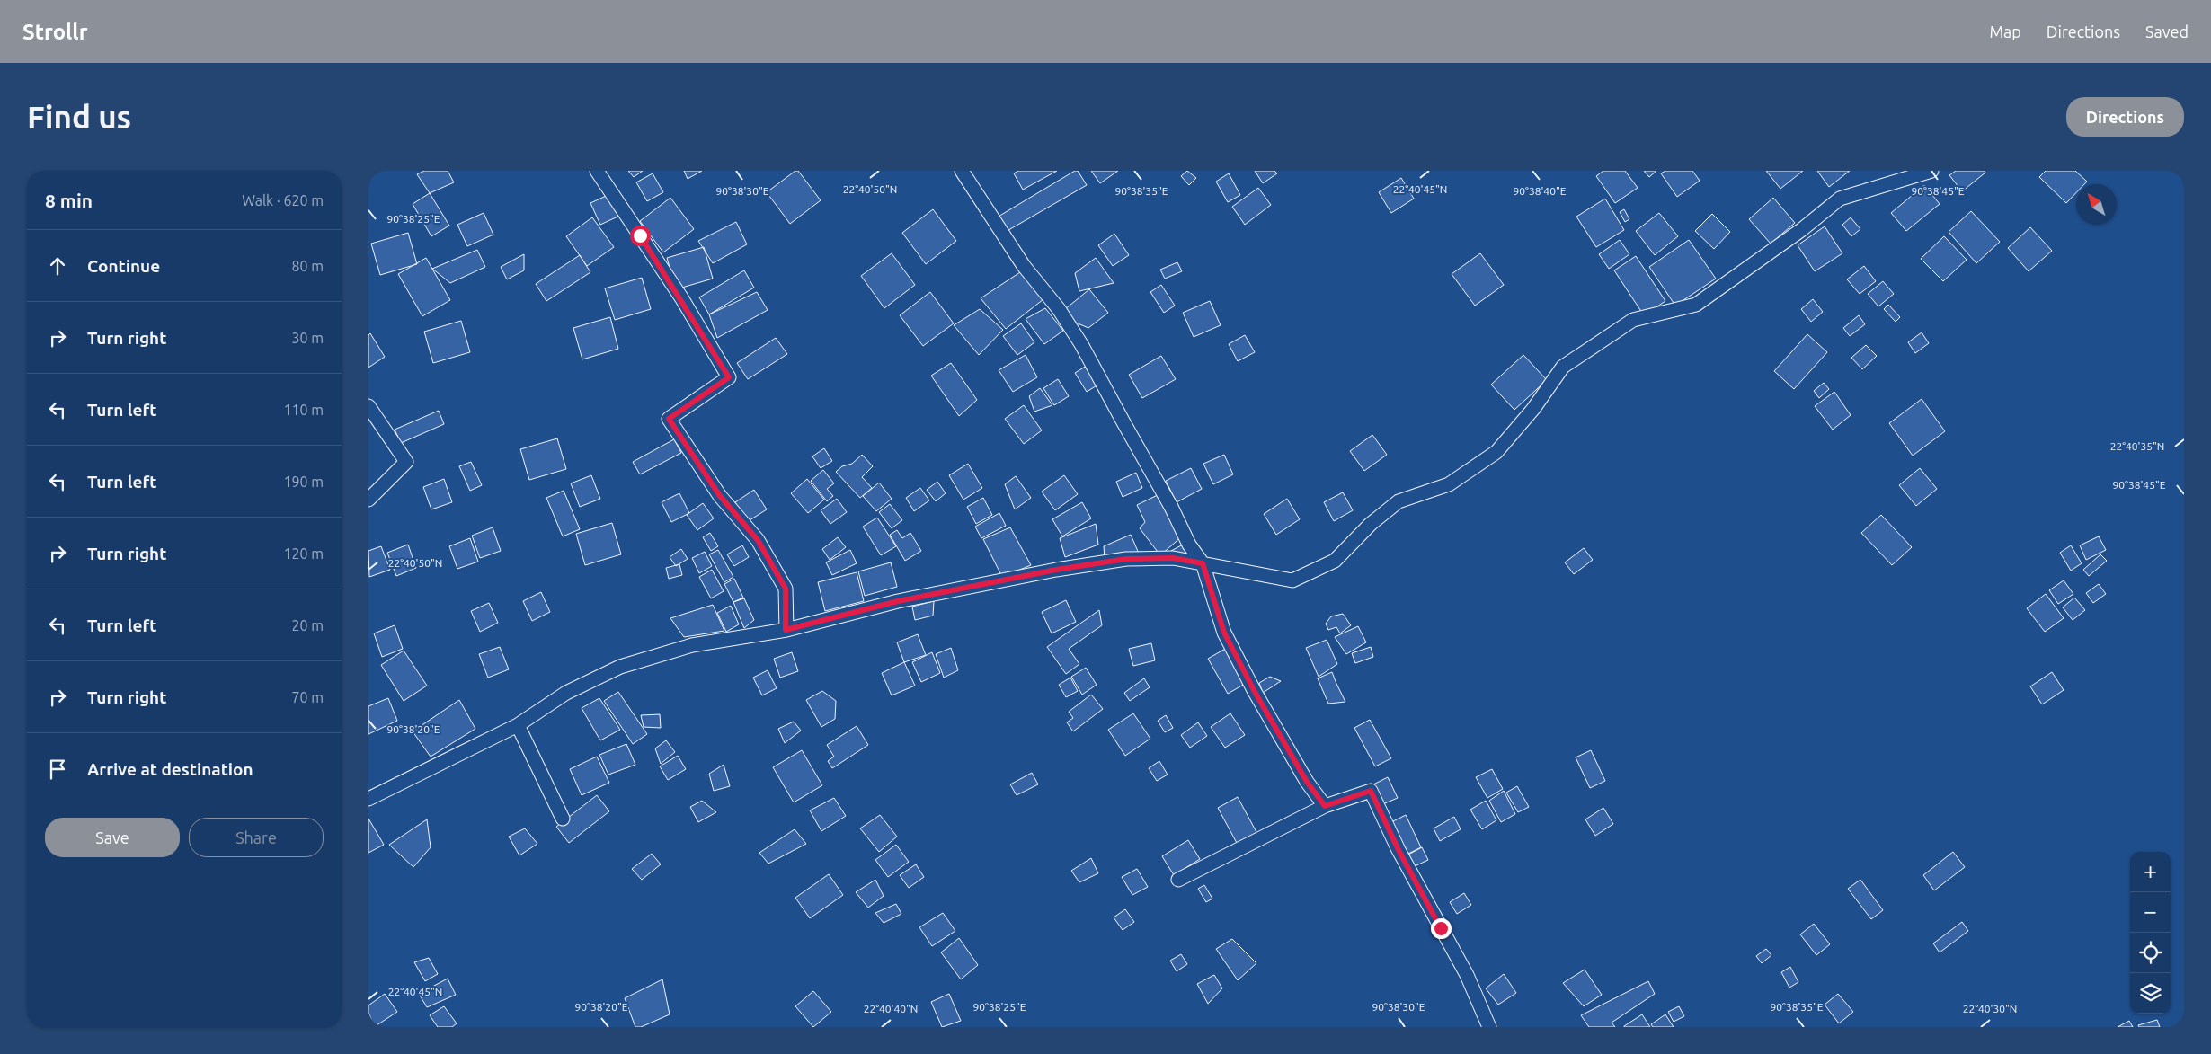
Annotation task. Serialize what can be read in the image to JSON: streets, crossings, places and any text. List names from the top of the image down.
{
  "north": "top left",
  "page": {
    "header": "Strollr",
    "nav": ["Map", "Directions", "Saved"],
    "buttons": [
      "Directions",
      ["Save", "Share"]
    ],
    "title": "Find us",
    "heading": ["8 min", "Walk · 620 m"],
    "list": [
      ["Continue", "80 m"],
      ["Turn right", "30 m"],
      ["Turn left", "110 m"],
      ["Turn left", "190 m"],
      ["Turn right", "120 m"],
      ["Turn left", "20 m"],
      ["Turn right", "70 m"],
      "Arrive at destination"
    ],
    "map_buttons": ["+", "−"]
  },
  "coordinates": [
    "22°40'50\"N",
    "22°40'45\"N",
    "90°38'35\"E",
    "90°38'45\"E",
    "90°38'30\"E",
    "90°38'40\"E",
    "90°38'25\"E",
    "22°40'35\"N",
    "90°38'20\"E",
    "22°40'40\"N",
    "22°40'30\"N"
  ]
}
